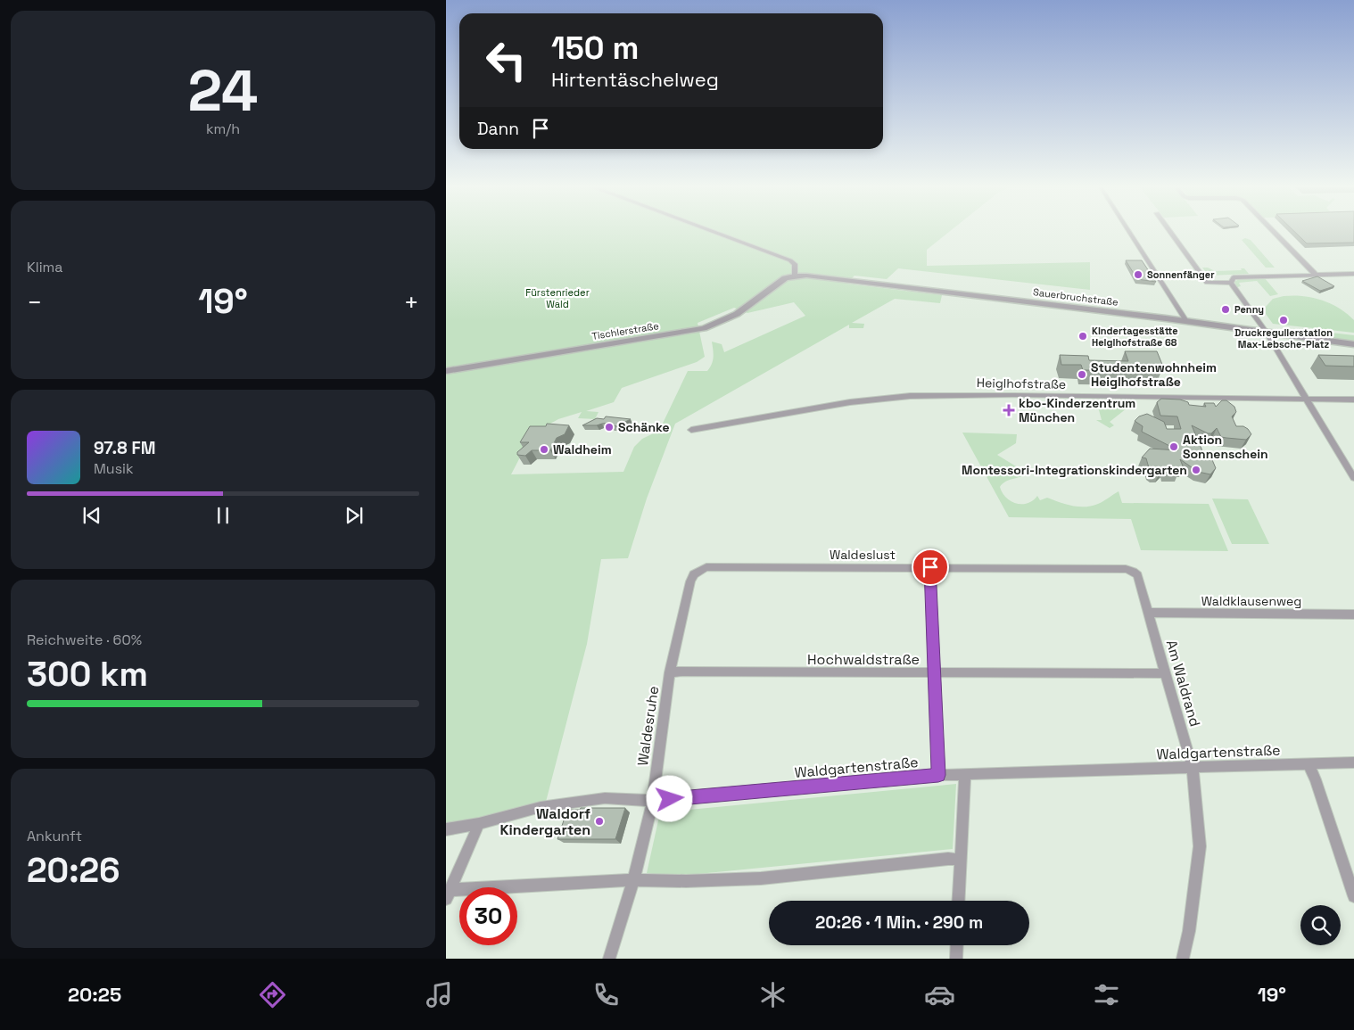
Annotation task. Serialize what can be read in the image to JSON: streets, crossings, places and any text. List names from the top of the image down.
{
  "streets": {
    "street": [
      "Sauerbruchstraße",
      "Tischlerstraße",
      "Heiglhofstraße",
      "Waldeslust",
      "Waldklausenweg",
      "Hochwaldstraße",
      "Am Waldrand",
      "Waldesruhe",
      "Waldgartenstraße"
    ]
  },
  "crossings": [
    ["Sauerbruchstraße", "Tischlerstraße"],
    ["Waldeslust", "Am Waldrand"],
    ["Waldeslust", "Waldesruhe"],
    ["Waldklausenweg", "Am Waldrand"],
    ["Hochwaldstraße", "Am Waldrand"],
    ["Hochwaldstraße", "Waldesruhe"],
    ["Am Waldrand", "Waldgartenstraße"],
    ["Waldesruhe", "Waldgartenstraße"]
  ],
  "parks": ["Fürstenrieder Wald"],
  "places": {
    "other": [
      "Sonnenfänger",
      "Penny",
      "Druckregulierstation Max-Lebsche-Platz",
      "Kindertagesstätte Heiglhofstraße 68",
      "Studentenwohnheim Heiglhofstraße",
      "Schänke",
      "Aktion Sonnenschein",
      "Waldheim",
      "Montessori-Integrationskindergarten",
      "Waldorf Kindergarten"
    ],
    "health": ["kbo-Kinderzentrum München"]
  },
  "page": {
    "tile": [
      ["24", "km/h"],
      "Klima",
      ["Reichweite · 60%", "300 km"],
      ["Ankunft", "20:26"]
    ],
    "turn": ["150 m", "Hirtentäschelweg"],
    "then": "Dann",
    "heat": ["−", "19°", "+"],
    "song": ["97.8 FM", "Musik"],
    "limit": "30",
    "trip": "20:26 · 1 Min. · 290 m",
    "tabs": ["20:25", "19°"]
  }
}
